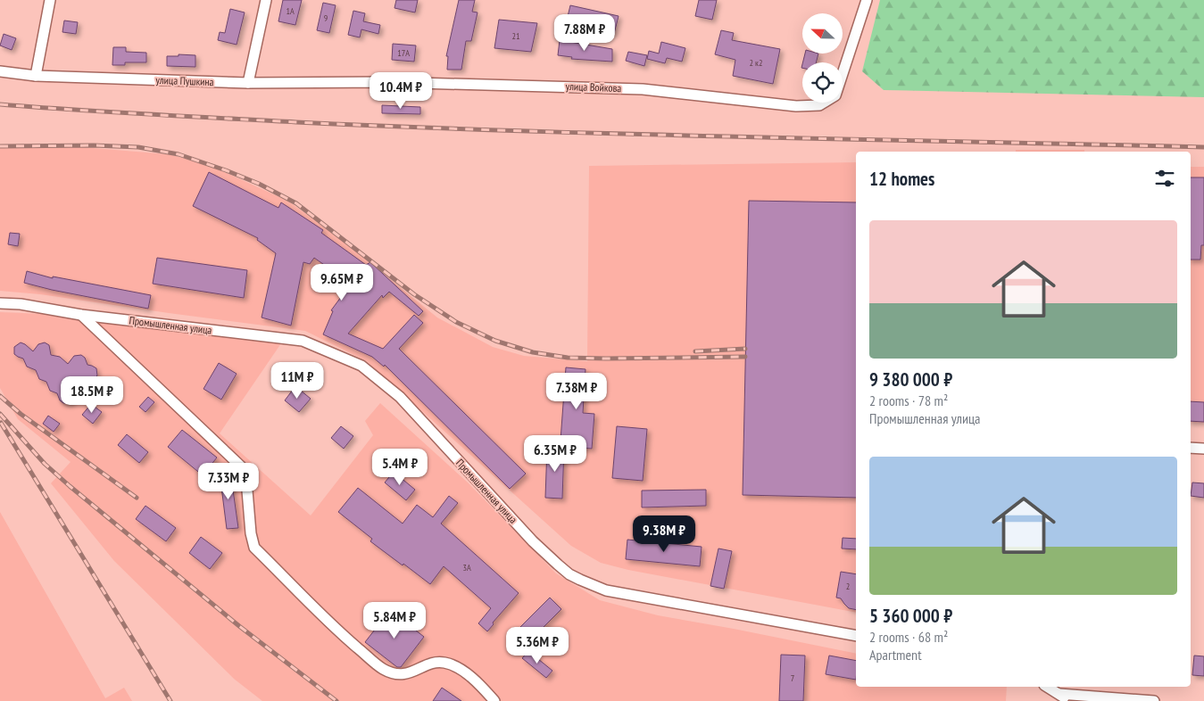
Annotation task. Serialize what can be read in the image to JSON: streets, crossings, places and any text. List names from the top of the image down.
{
  "streets": {
    "street": ["улица Пушкина", "улица Войкова", "Промышленная улица"]
  },
  "crossings": [
    ["улица Пушкина", "улица Войкова"]
  ],
  "house_numbers": [
    "1А",
    "9",
    "21",
    "17А",
    "2 к2",
    "3А",
    "2",
    "7"
  ],
  "north": "left",
  "page": {
    "price": [
      "7.88M ₽",
      "10.4M ₽",
      "9.65M ₽",
      "11M ₽",
      "7.38M ₽",
      "18.5M ₽",
      "6.35M ₽",
      "5.4M ₽",
      "7.33M ₽",
      "9.38M ₽",
      "5.84M ₽",
      "5.36M ₽"
    ],
    "heading": "12 homes",
    "list": [
      {
        "name": "9 380 000 ₽",
        "note": "2 rooms · 78 m² · Промышленная улица"
      },
      {
        "name": "5 360 000 ₽",
        "note": "2 rooms · 68 m² · Apartment"
      }
    ]
  }
}
